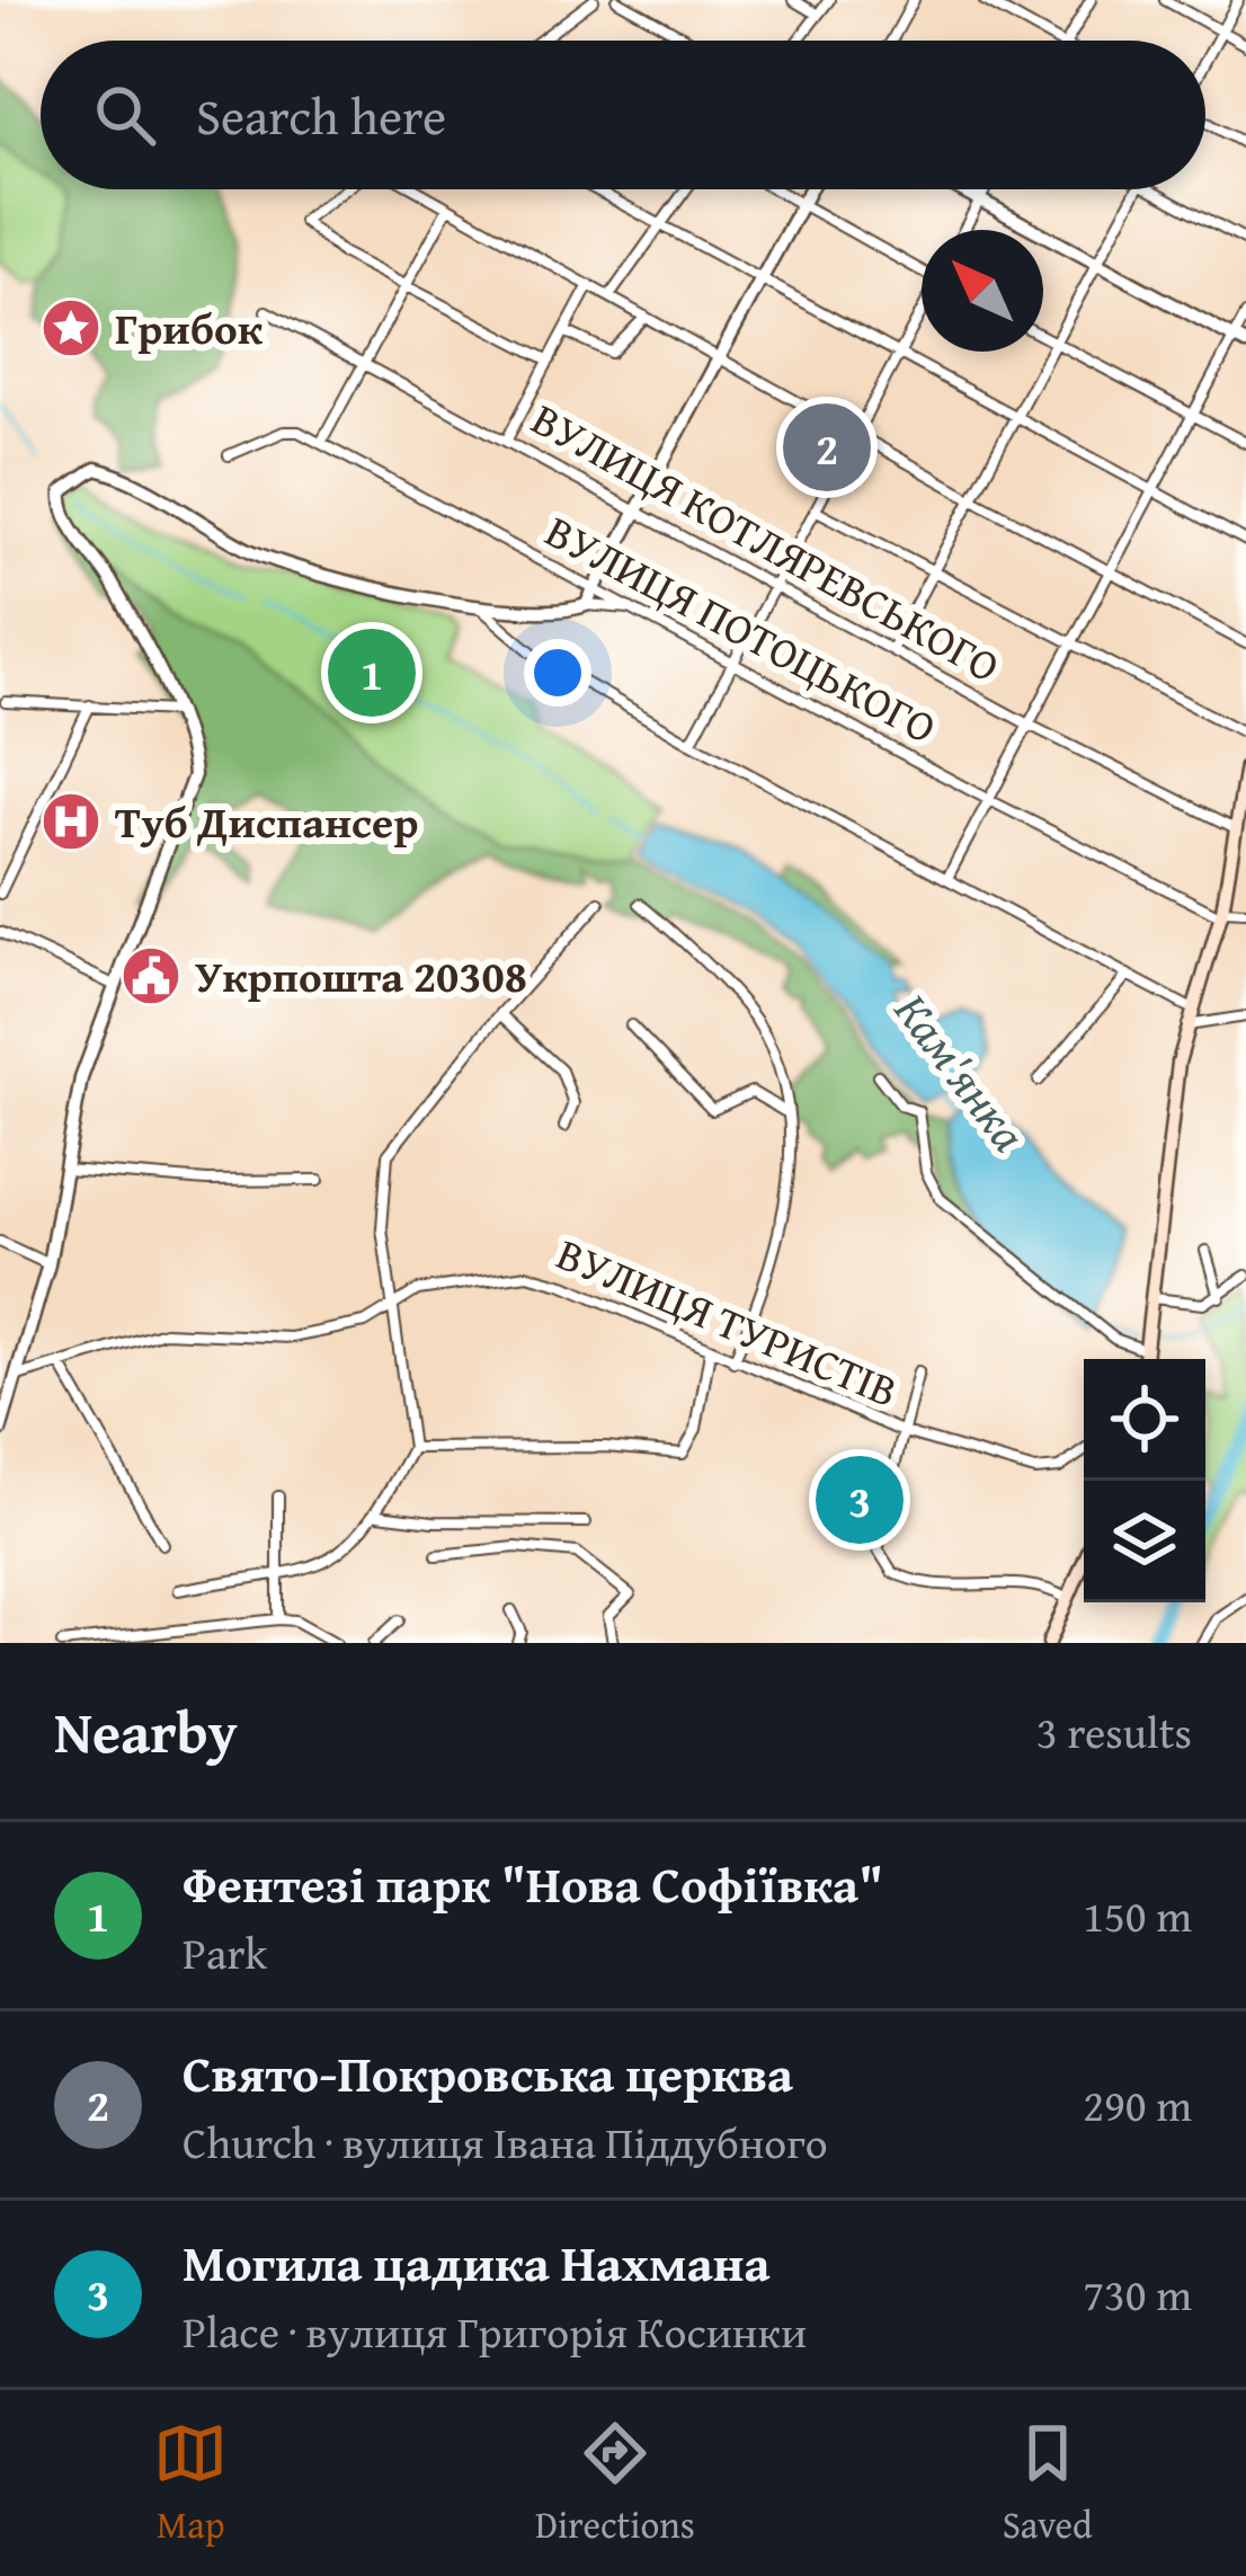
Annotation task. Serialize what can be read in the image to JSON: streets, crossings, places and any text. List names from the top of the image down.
{
  "streets": {
    "street": ["ВУЛИЦЯ КОТЛЯРЕВСЬКОГО", "ВУЛИЦЯ ПОТОЦЬКОГО", "ВУЛИЦЯ ТУРИСТІВ"]
  },
  "water": ["Кам'янка"],
  "places": {
    "place": ["Грибок"],
    "hospital": ["Туб Диспансер"],
    "public building": ["Укрпошта 20308"]
  },
  "north": "top left",
  "page": {
    "search": "Search here",
    "pins": ["2", "1", "3"],
    "heading": ["Nearby", "3 results"],
    "list": [
      {
        "mark": "1",
        "name": "Фентезі парк \"Нова Софіївка\"",
        "note": "Park",
        "value": "150 m"
      },
      {
        "mark": "2",
        "name": "Свято-Покровська церква",
        "note": "Church · вулиця Івана Піддубного",
        "value": "290 m"
      },
      {
        "mark": "3",
        "name": "Могила цадика Нахмана",
        "note": "Place · вулиця Григорія Косинки",
        "value": "730 m"
      }
    ],
    "nav": ["Map", "Directions", "Saved"]
  }
}
